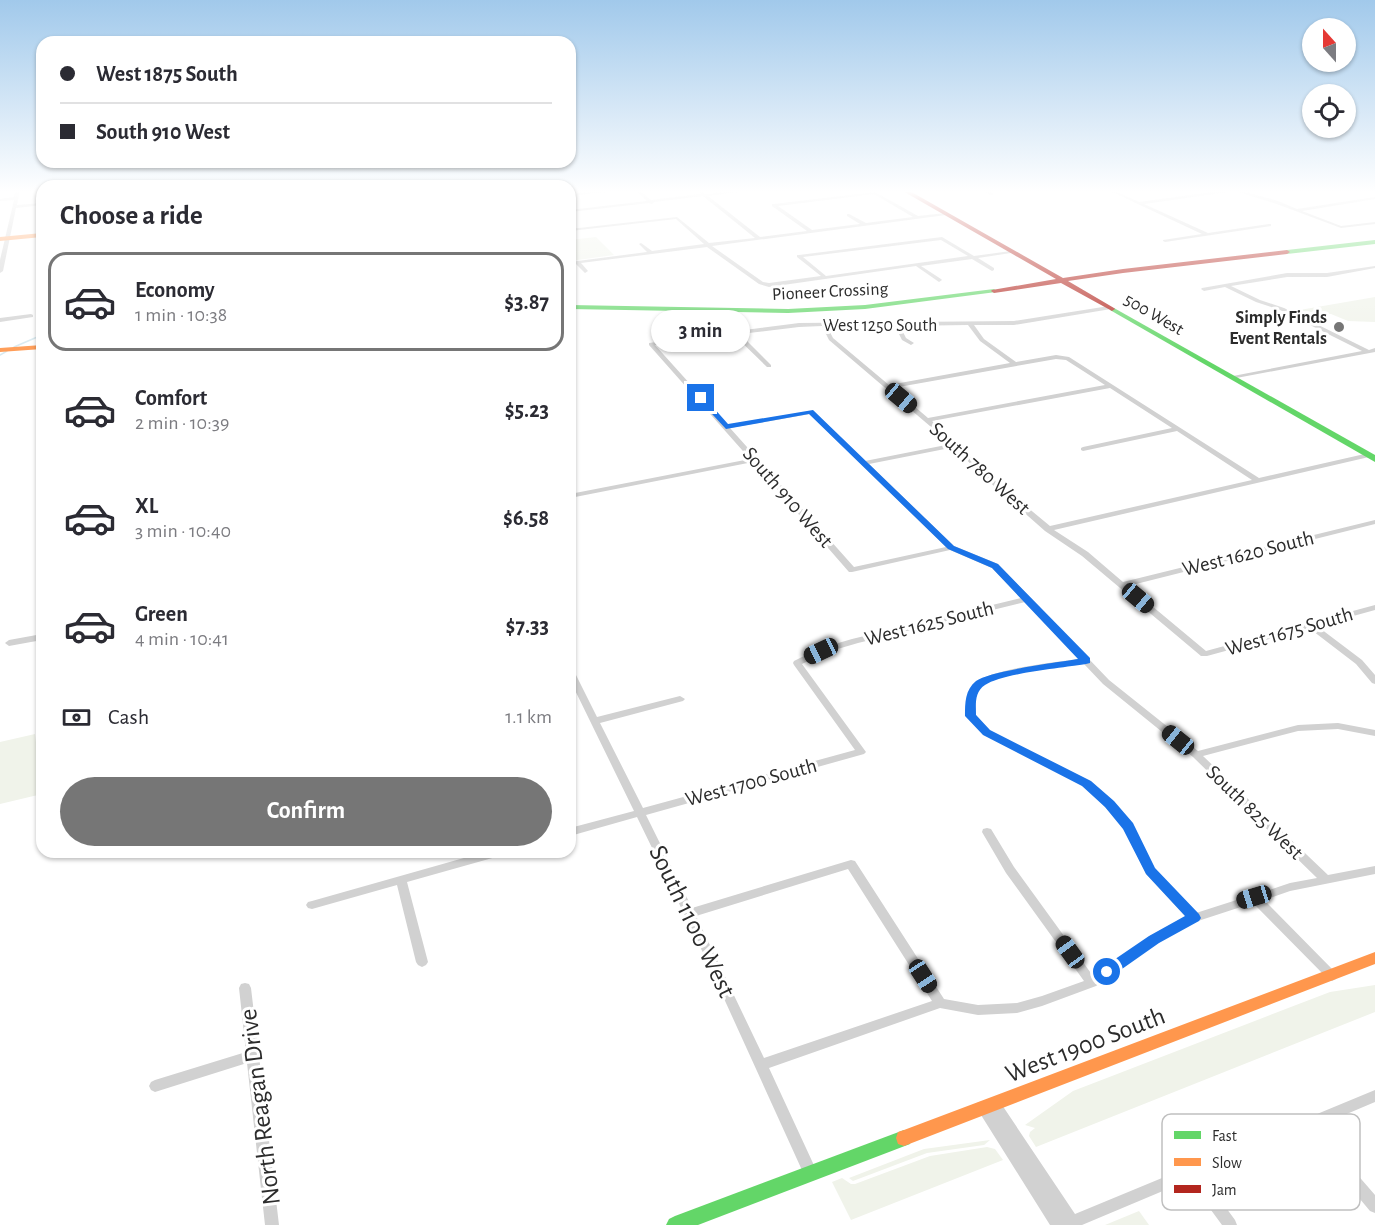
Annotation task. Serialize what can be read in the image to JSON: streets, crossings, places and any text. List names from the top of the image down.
{
  "streets": {
    "main road": ["Pioneer Crossing", "500 West", "West 1900 South"],
    "street": [
      "West 1250 South",
      "South 780 West",
      "South 910 West",
      "West 1620 South",
      "West 1625 South",
      "West 1675 South",
      "West 1700 South",
      "South 825 West",
      "South 1100 West",
      "North Reagan Drive"
    ]
  },
  "crossings": [
    ["Pioneer Crossing", "500 West"],
    ["500 West", "West 1250 South"],
    ["West 1250 South", "South 780 West"],
    ["West 1250 South", "South 910 West"],
    ["South 780 West", "West 1620 South"],
    ["South 780 West", "West 1675 South"],
    ["South 910 West", "South 825 West"],
    ["West 1625 South", "West 1700 South"],
    ["West 1625 South", "South 825 West"],
    ["West 1700 South", "South 1100 West"],
    ["South 1100 West", "West 1900 South"]
  ],
  "places": ["Simply Finds Event Rentals"],
  "legend": ["Fast", "Slow", "Jam"],
  "north": "top",
  "page": {
    "banner": ["West 1875 South", "South 910 West"],
    "heading": "Choose a ride",
    "list": [
      {
        "name": "Economy",
        "note": "1 min · 10:38",
        "value": "$3.87"
      },
      {
        "name": "Comfort",
        "note": "2 min · 10:39",
        "value": "$5.23"
      },
      {
        "name": "XL",
        "note": "3 min · 10:40",
        "value": "$6.58"
      },
      {
        "name": "Green",
        "note": "4 min · 10:41",
        "value": "$7.33"
      }
    ],
    "bubble": "3 min",
    "pay": ["Cash", "1.1 km"],
    "buttons": "Confirm"
  }
}
